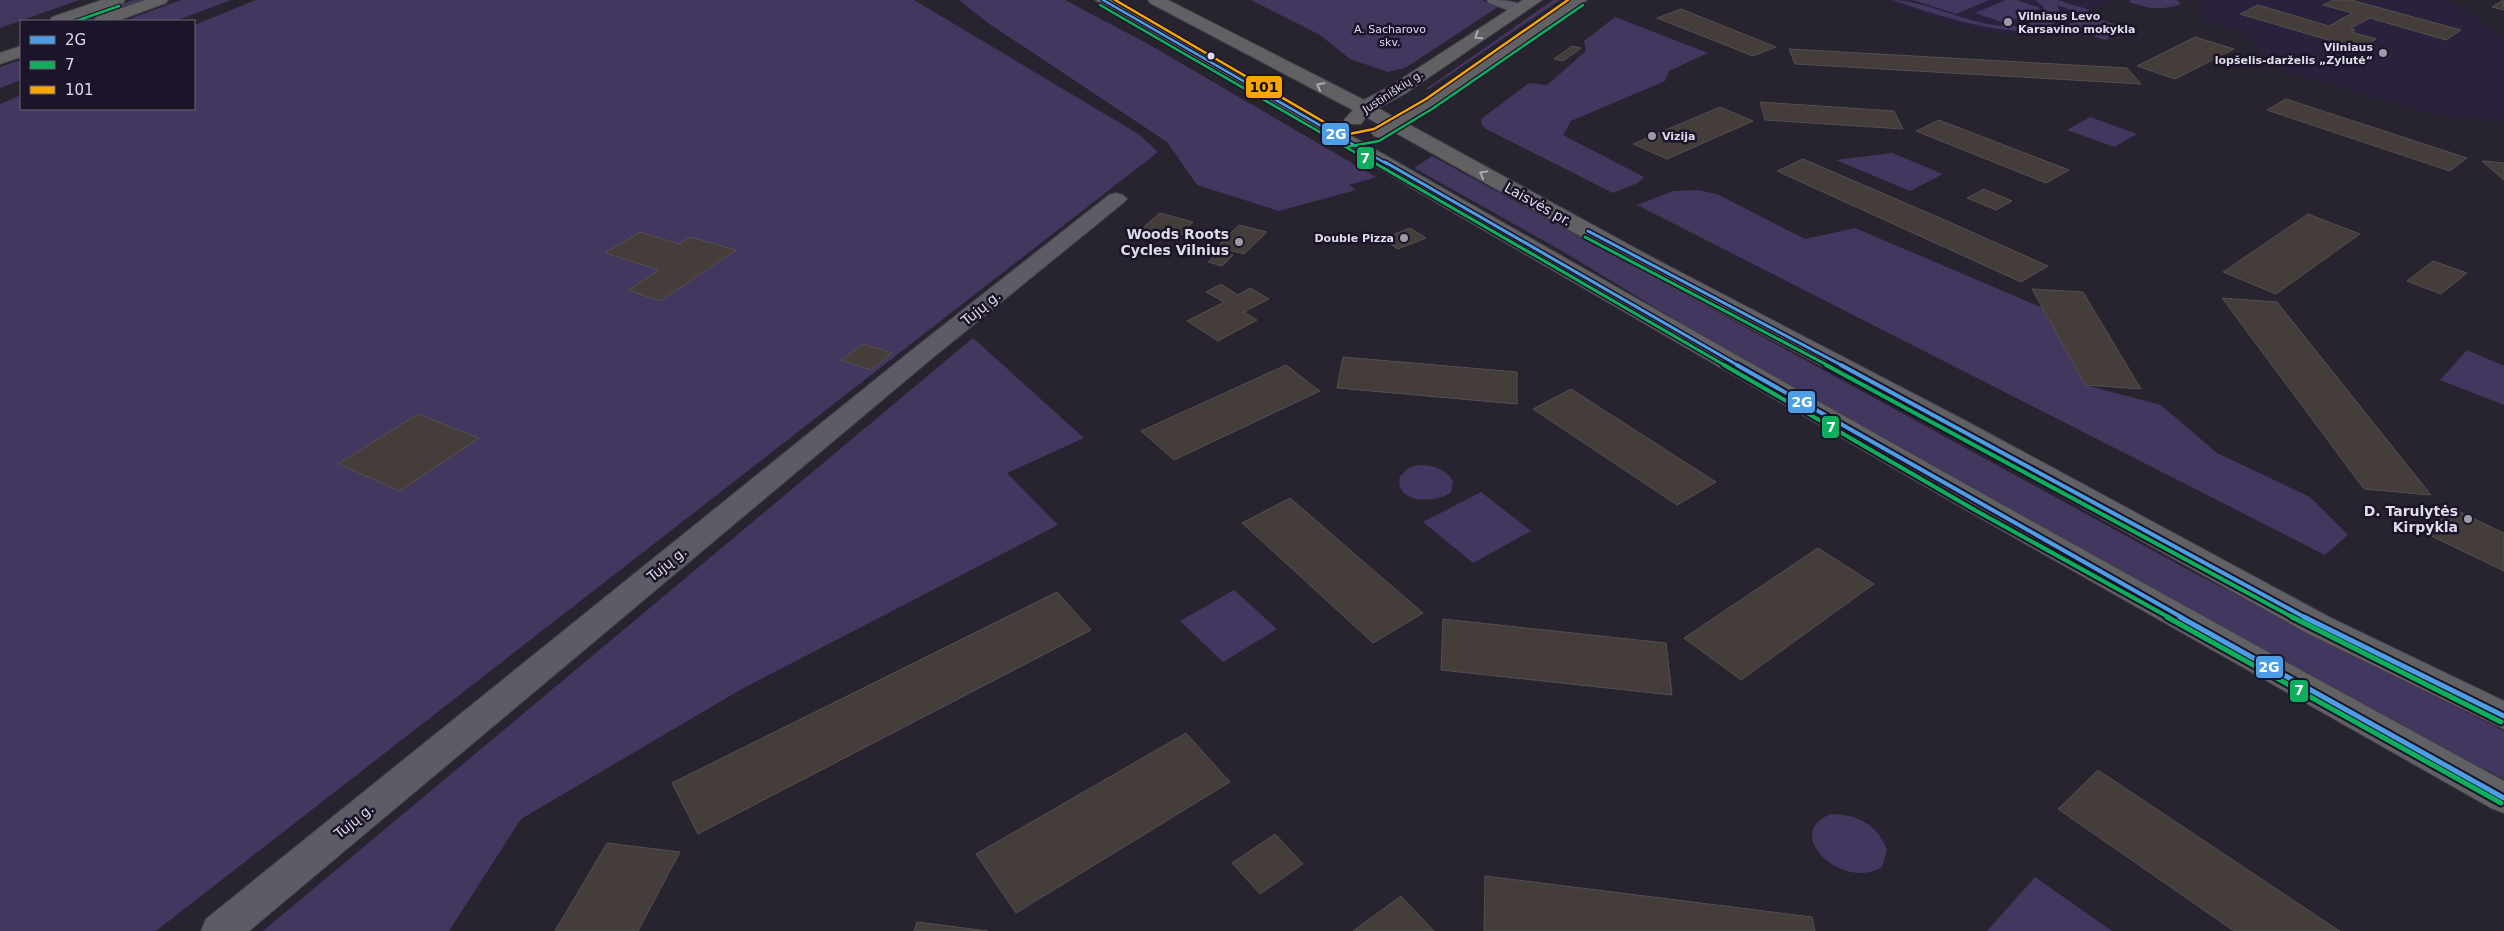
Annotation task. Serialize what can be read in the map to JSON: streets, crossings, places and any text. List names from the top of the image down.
{
  "streets": {
    "main road": ["Justiniškių g.", "Laisvės pr."],
    "street": ["Tujų g."]
  },
  "crossings": [
    ["Justiniškių g.", "Laisvės pr."]
  ],
  "parks": ["A. Sacharovo skv."],
  "places": [
    "Vilniaus Levo Karsavino mokykla",
    "Vilniaus lopšelis-darželis „Zylutė“",
    "Vizija",
    "Double Pizza",
    "Woods Roots Cycles Vilnius",
    "D. Tarulytės Kirpykla"
  ],
  "lines": ["transit line 2G", "transit line 101", "transit line 7"],
  "legend": ["2G", "7", "101"]
}
